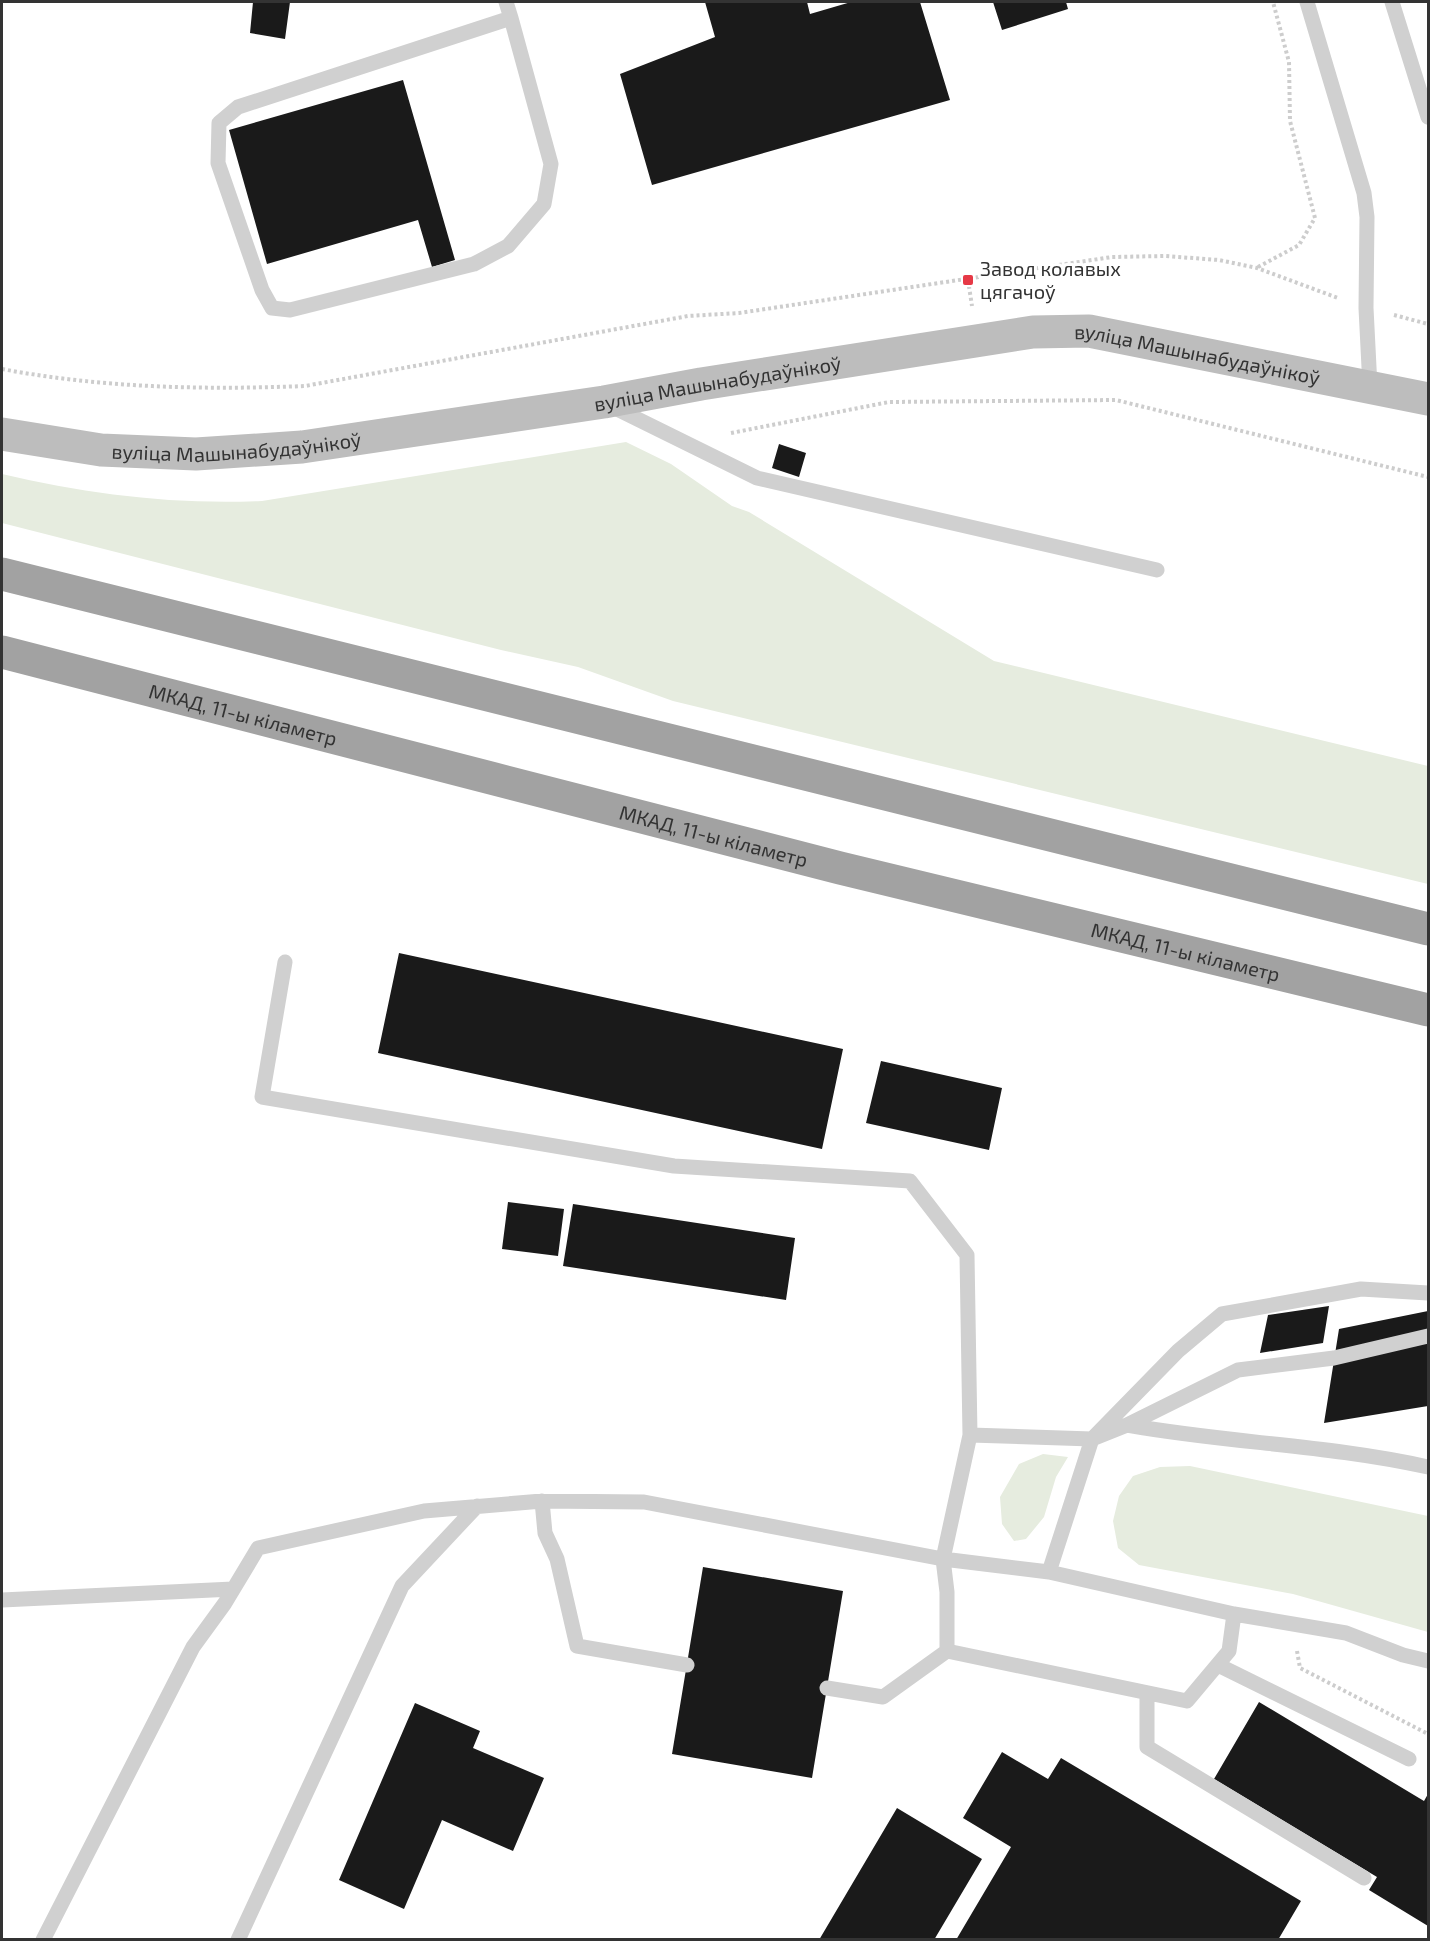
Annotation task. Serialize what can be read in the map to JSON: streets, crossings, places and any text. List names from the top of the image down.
{
  "streets": {
    "highway": ["МКАД, 11-ы кіламетр"],
    "main road": ["вуліца Машынабудаўнікоў"]
  },
  "places": {
    "transit": ["Завод колавых цягачоў"]
  }
}
